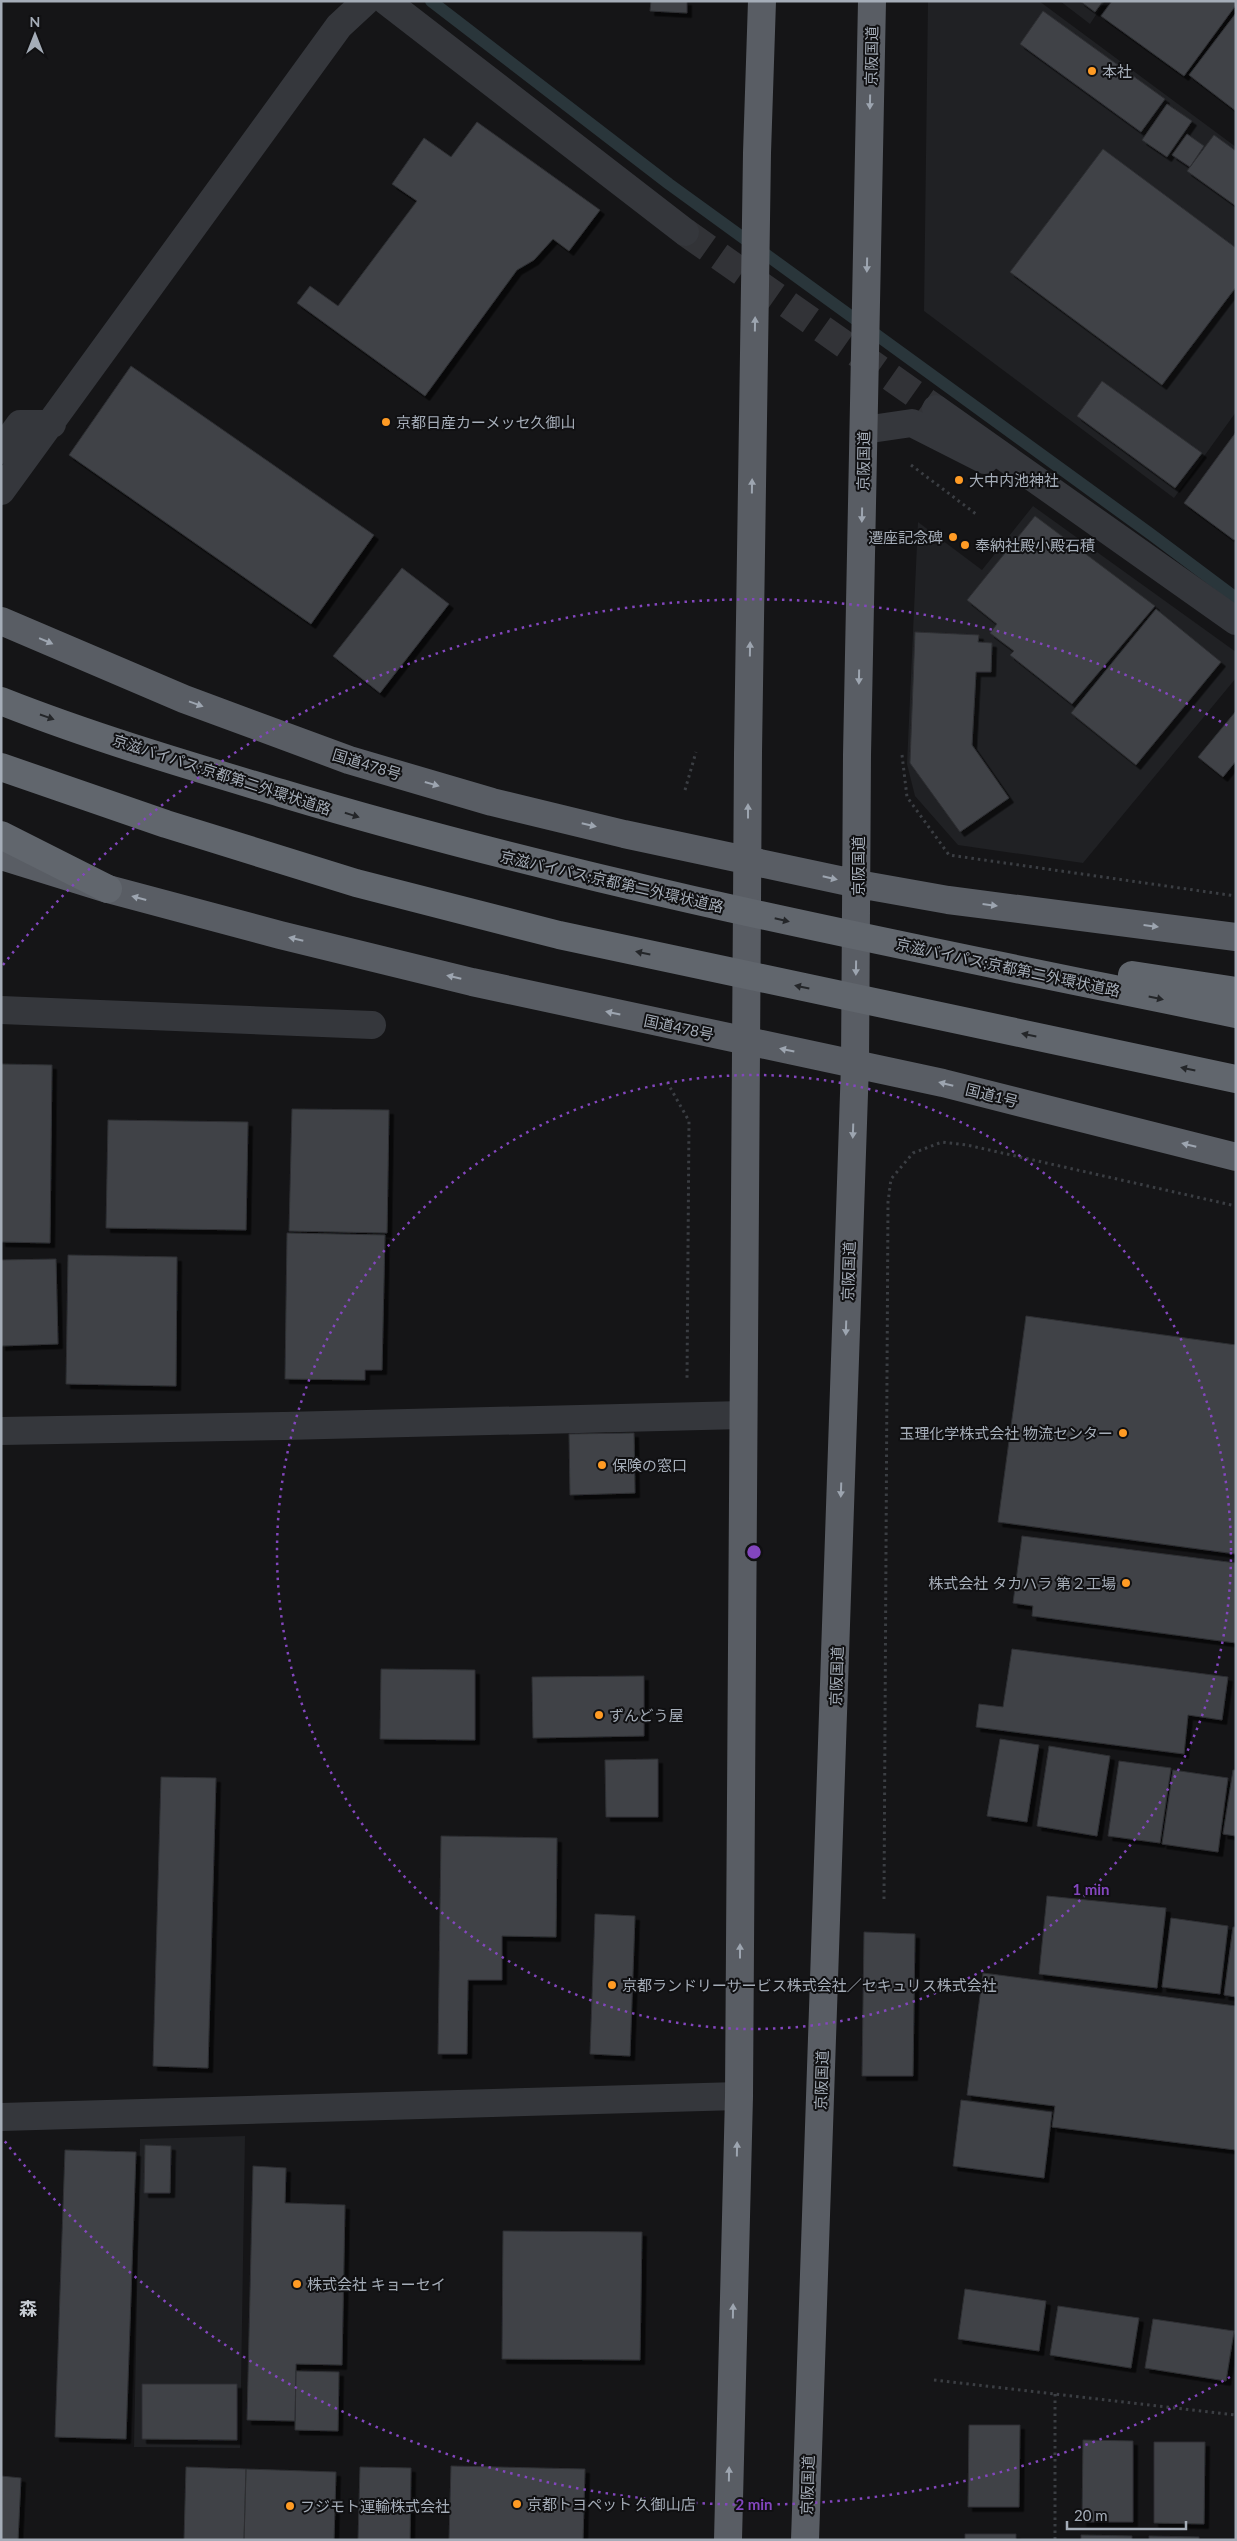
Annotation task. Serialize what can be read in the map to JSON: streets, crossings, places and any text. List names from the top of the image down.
{
  "streets": {
    "highway": [
      "京阪国道",
      "国道478号",
      "京滋バイパス;京都第二外環状道路",
      "国道1号"
    ]
  },
  "crossings": [
    ["京阪国道", "国道1号"],
    ["国道478号", "国道1号"]
  ],
  "districts": ["森"],
  "places": [
    "本社",
    "京都日産カーメッセ久御山",
    "大中内池神社",
    "遷座記念碑",
    "奉納社殿小殿石積",
    "玉理化学株式会社 物流センター",
    "保険の窓口",
    "株式会社 タカハラ 第２工場",
    "ずんどう屋",
    "京都ランドリーサービス株式会社／セキュリス株式会社",
    "株式会社 キョーセイ",
    "京都トヨペット 久御山店",
    "フジモト運輸株式会社"
  ],
  "scale_bar": "20 m",
  "north": "top",
  "rings": ["1 min", "2 min"]
}
